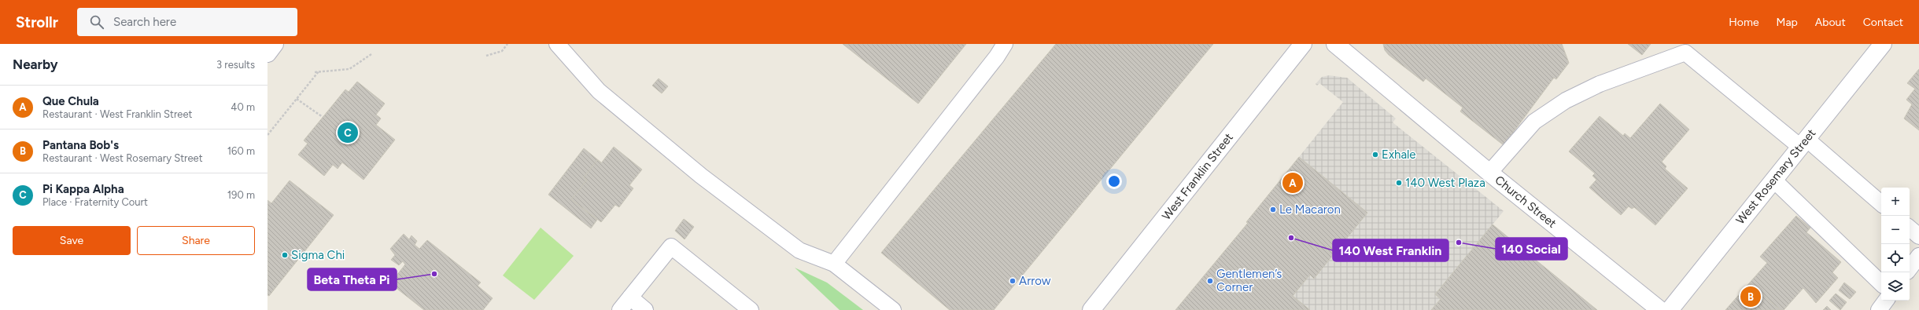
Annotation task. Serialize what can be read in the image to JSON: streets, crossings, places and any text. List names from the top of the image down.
{
  "streets": {
    "street": ["West Franklin Street", "West Rosemary Street", "Church Street"]
  },
  "places": [
    "Exhale",
    "140 West Plaza",
    "Le Macaron",
    "140 West Franklin",
    "140 Social",
    "Sigma Chi",
    "Beta Theta Pi",
    "Arrow",
    "Gentlemen’s Corner"
  ],
  "page": {
    "header": "Strollr",
    "search": "Search here",
    "nav": [
      "Home",
      "Map",
      "About",
      "Contact"
    ],
    "heading": ["Nearby", "3 results"],
    "list": [
      {
        "mark": "A",
        "name": "Que Chula",
        "note": "Restaurant · West Franklin Street",
        "value": "40 m"
      },
      {
        "mark": "B",
        "name": "Pantana Bob's",
        "note": "Restaurant · West Rosemary Street",
        "value": "160 m"
      },
      {
        "mark": "C",
        "name": "Pi Kappa Alpha",
        "note": "Place · Fraternity Court",
        "value": "190 m"
      }
    ],
    "pins": ["C", "A", "B"],
    "map_buttons": ["+", "−"],
    "buttons": ["Save", "Share"]
  }
}
